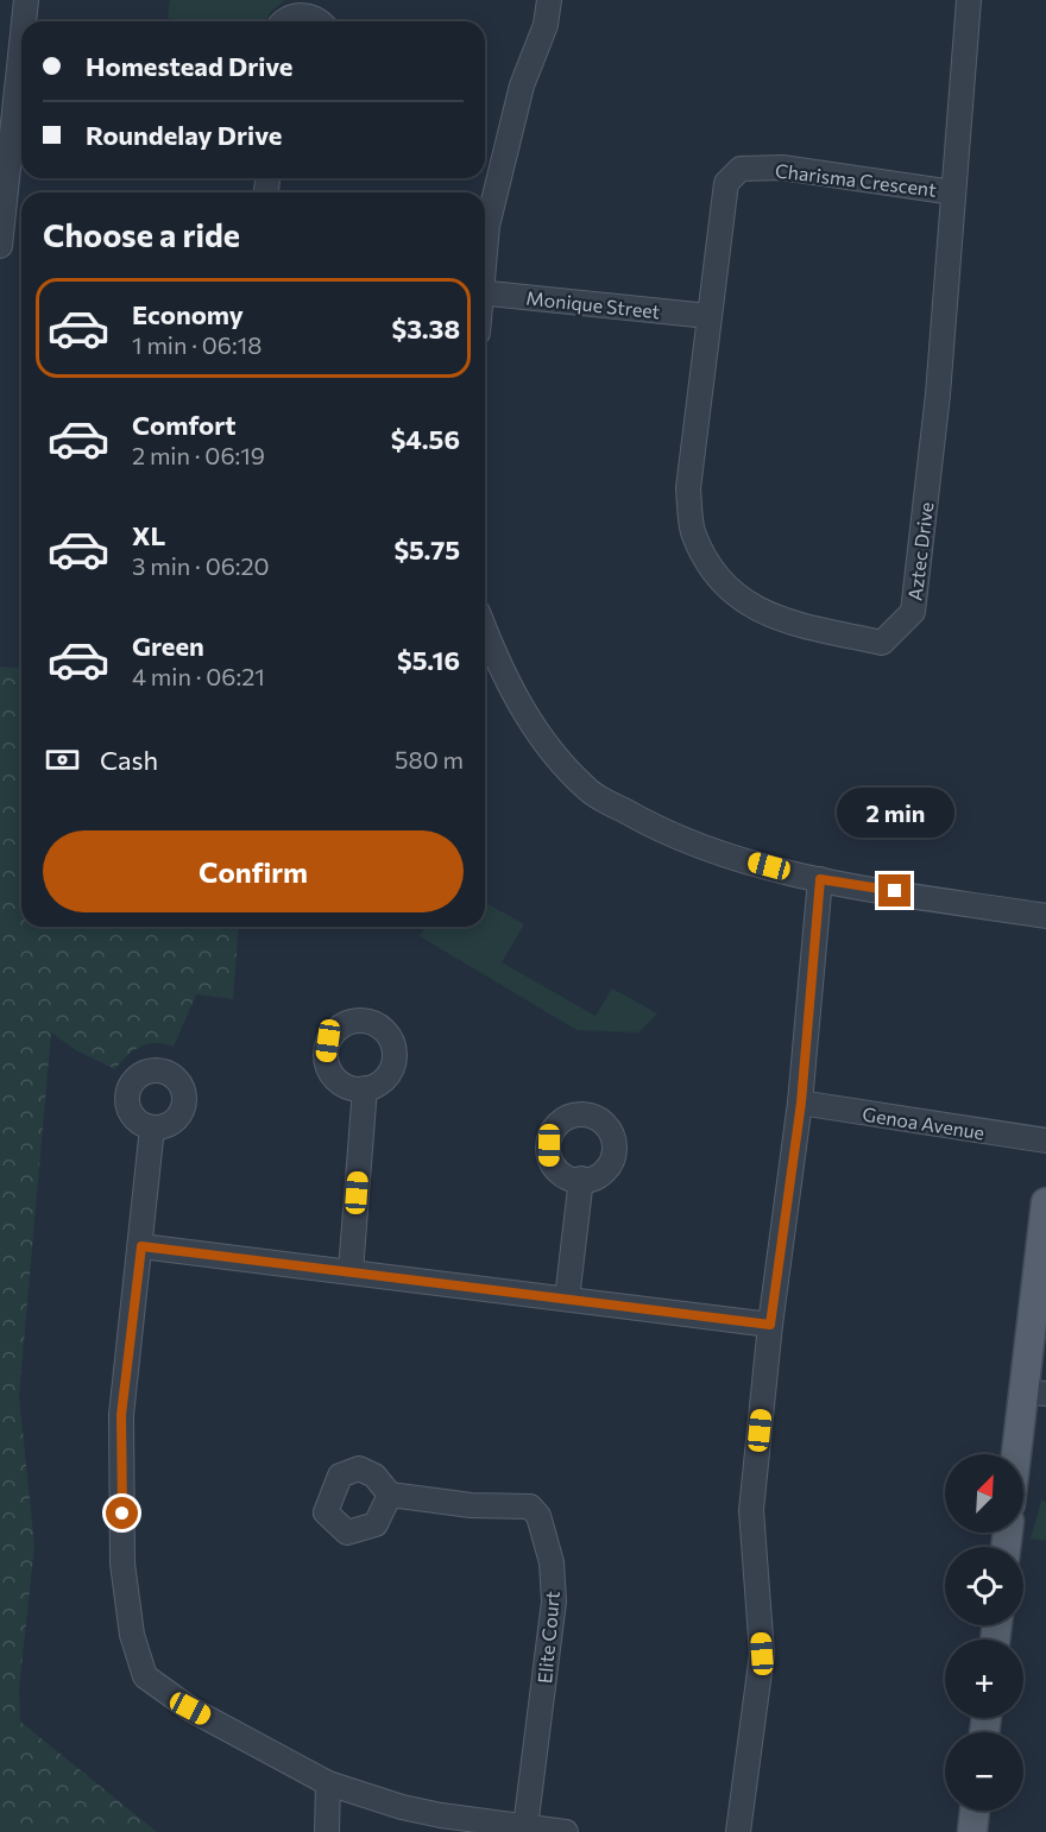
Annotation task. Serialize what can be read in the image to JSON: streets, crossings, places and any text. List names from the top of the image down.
{
  "streets": {
    "street": [
      "Charisma Crescent",
      "Monique Street",
      "Aztec Drive",
      "Genoa Avenue",
      "Elite Court"
    ]
  },
  "crossings": [
    ["Charisma Crescent", "Monique Street"],
    ["Charisma Crescent", "Aztec Drive"],
    ["Monique Street", "Aztec Drive"]
  ],
  "north": "top right",
  "page": {
    "banner": ["Homestead Drive", "Roundelay Drive"],
    "heading": "Choose a ride",
    "list": [
      {
        "name": "Economy",
        "note": "1 min · 06:18",
        "value": "$3.38"
      },
      {
        "name": "Comfort",
        "note": "2 min · 06:19",
        "value": "$4.56"
      },
      {
        "name": "XL",
        "note": "3 min · 06:20",
        "value": "$5.75"
      },
      {
        "name": "Green",
        "note": "4 min · 06:21",
        "value": "$5.16"
      }
    ],
    "pay": ["Cash", "580 m"],
    "bubble": "2 min",
    "buttons": "Confirm",
    "map_buttons": ["+", "−"]
  }
}
